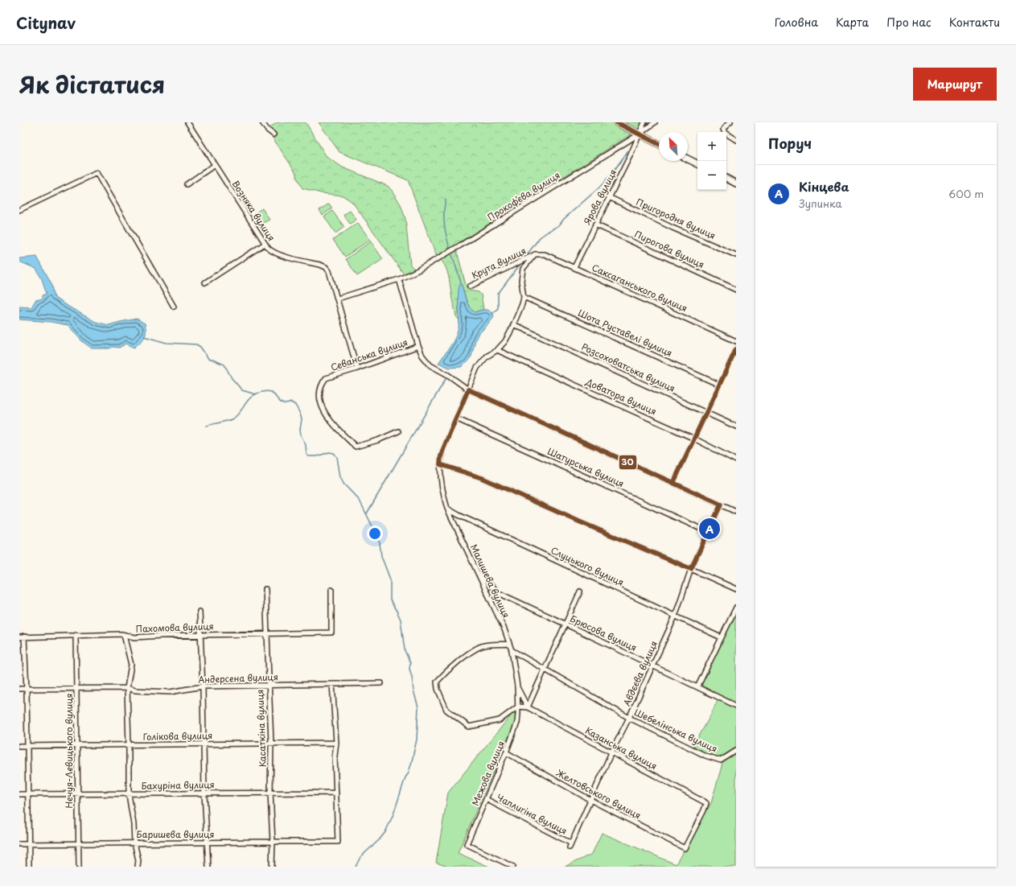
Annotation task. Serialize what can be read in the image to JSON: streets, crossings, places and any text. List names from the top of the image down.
{
  "streets": {
    "street": [
      "Прокоф’єва вулиця",
      "Ярова вулиця",
      "Возняка вулиця",
      "Пригородня вулиця",
      "Пирогова вулиця",
      "Крута вулиця",
      "Саксаганського вулиця",
      "Шота Руставелі вулиця",
      "Севанська вулиця",
      "Розсоховатська вулиця",
      "Доватора вулиця",
      "Шатурська вулиця",
      "Слуцького вулиця",
      "Малишева вулиця",
      "Пахомова вулиця",
      "Брюсова вулиця",
      "Авдєєва вулиця",
      "Андерсена вулиця",
      "Касаткіна вулиця",
      "Шебелінська вулиця",
      "Голікова вулиця",
      "Казанська вулиця",
      "Нечуя-Левицького вулиця",
      "Межова вулиця",
      "Бахуріна вулиця",
      "Желтовського вулиця",
      "Чаплигіна вулиця",
      "Баришева вулиця"
    ]
  },
  "crossings": [
    ["Прокоф’єва вулиця", "Ярова вулиця"],
    ["Прокоф’єва вулиця", "Возняка вулиця"],
    ["Прокоф’єва вулиця", "Севанська вулиця"],
    ["Ярова вулиця", "Пригородня вулиця"],
    ["Ярова вулиця", "Пирогова вулиця"],
    ["Ярова вулиця", "Саксаганського вулиця"],
    ["Возняка вулиця", "Севанська вулиця"],
    ["Крута вулиця", "Саксаганського вулиця"],
    ["Шота Руставелі вулиця", "Малишева вулиця"],
    ["Севанська вулиця", "Малишева вулиця"],
    ["Севанська вулиця", "Авдєєва вулиця"],
    ["Розсоховатська вулиця", "Малишева вулиця"],
    ["Доватора вулиця", "Малишева вулиця"],
    ["Шатурська вулиця", "Малишева вулиця"],
    ["Шатурська вулиця", "Авдєєва вулиця"],
    ["Слуцького вулиця", "Малишева вулиця"],
    ["Слуцького вулиця", "Авдєєва вулиця"],
    ["Малишева вулиця", "Брюсова вулиця"],
    ["Малишева вулиця", "Шебелінська вулиця"],
    ["Малишева вулиця", "Казанська вулиця"],
    ["Малишева вулиця", "Межова вулиця"],
    ["Пахомова вулиця", "Касаткіна вулиця"],
    ["Пахомова вулиця", "Нечуя-Левицького вулиця"],
    ["Брюсова вулиця", "Авдєєва вулиця"],
    ["Авдєєва вулиця", "Шебелінська вулиця"],
    ["Авдєєва вулиця", "Казанська вулиця"],
    ["Авдєєва вулиця", "Желтовського вулиця"],
    ["Авдєєва вулиця", "Чаплигіна вулиця"],
    ["Андерсена вулиця", "Касаткіна вулиця"],
    ["Андерсена вулиця", "Нечуя-Левицького вулиця"],
    ["Касаткіна вулиця", "Голікова вулиця"],
    ["Касаткіна вулиця", "Бахуріна вулиця"],
    ["Касаткіна вулиця", "Баришева вулиця"],
    ["Шебелінська вулиця", "Казанська вулиця"],
    ["Шебелінська вулиця", "Межова вулиця"],
    ["Голікова вулиця", "Нечуя-Левицького вулиця"],
    ["Казанська вулиця", "Межова вулиця"],
    ["Казанська вулиця", "Желтовського вулиця"],
    ["Нечуя-Левицького вулиця", "Бахуріна вулиця"],
    ["Нечуя-Левицького вулиця", "Баришева вулиця"],
    ["Межова вулиця", "Желтовського вулиця"],
    ["Межова вулиця", "Чаплигіна вулиця"],
    ["Бахуріна вулиця", "Баришева вулиця"]
  ],
  "lines": ["transit line 30"],
  "north": "top left",
  "page": {
    "header": "Citynav",
    "nav": [
      "Головна",
      "Карта",
      "Про нас",
      "Контакти"
    ],
    "title": "Як дістатися",
    "buttons": "Маршрут",
    "heading": "Поруч",
    "map_buttons": ["+", "−"],
    "list": [
      {
        "mark": "A",
        "name": "Кінцева",
        "note": "Зупинка",
        "value": "600 m"
      }
    ],
    "pins": "A"
  }
}
